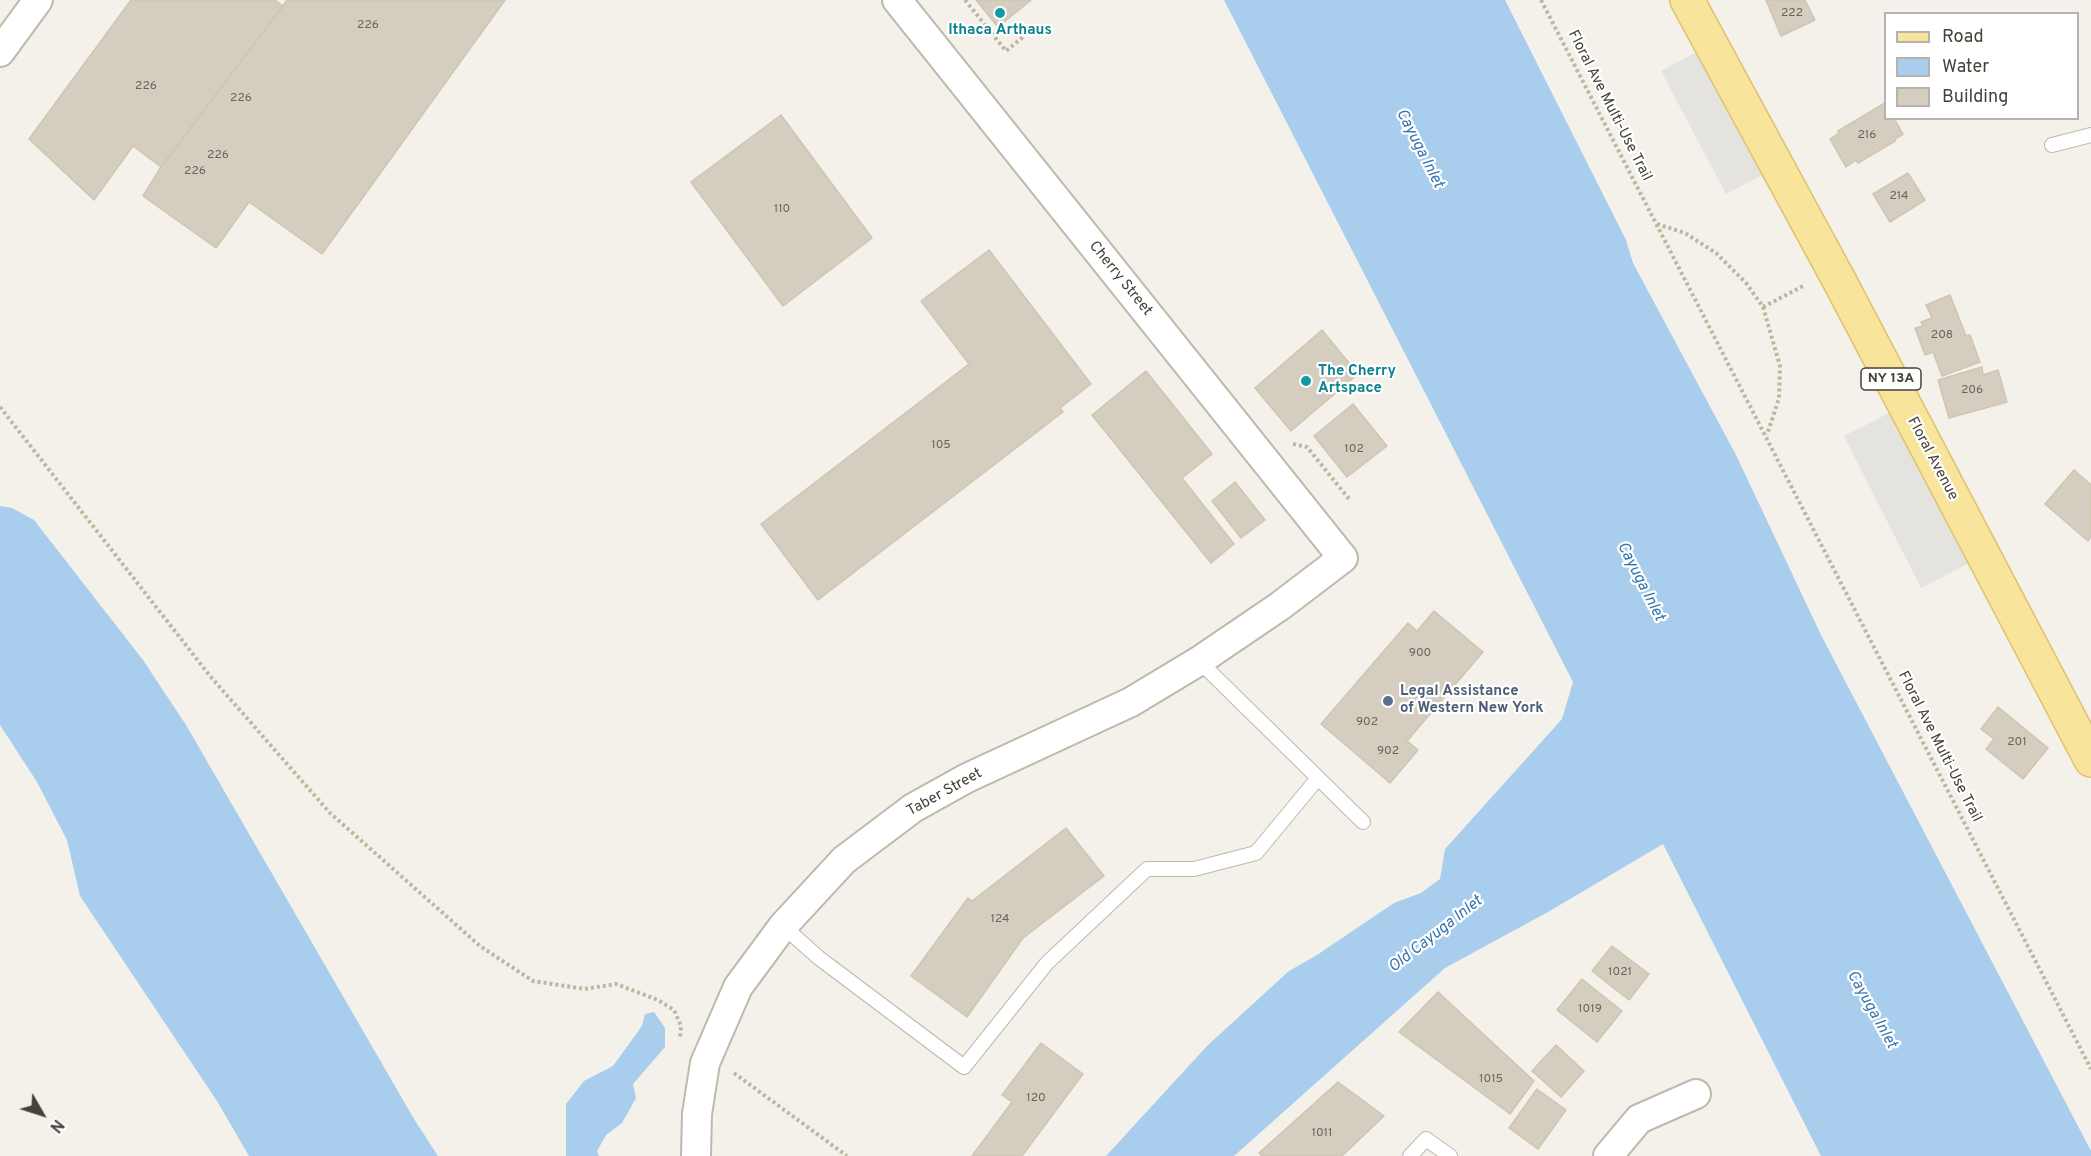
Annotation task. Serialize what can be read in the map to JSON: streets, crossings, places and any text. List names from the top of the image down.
{
  "streets": {
    "main road": ["NY 13A", "Floral Avenue"],
    "street": ["Cherry Street", "Taber Street"],
    "path": ["Floral Ave Multi-Use Trail"]
  },
  "crossings": [
    ["Cherry Street", "Taber Street"]
  ],
  "water": ["Cayuga Inlet", "Old Cayuga Inlet"],
  "places": ["Ithaca Arthaus", "The Cherry Artspace", "Legal Assistance of Western New York"],
  "house_numbers": [
    "222",
    "226",
    "226",
    "226",
    "216",
    "226",
    "226",
    "214",
    "110",
    "208",
    "206",
    "105",
    "102",
    "900",
    "902",
    "201",
    "902",
    "124",
    "1021",
    "1019",
    "1015",
    "120",
    "1011"
  ],
  "legend": ["Road", "Water", "Building"],
  "north": "bottom right"
}
